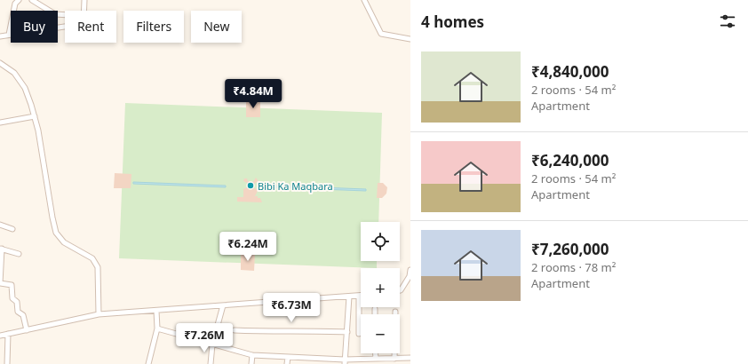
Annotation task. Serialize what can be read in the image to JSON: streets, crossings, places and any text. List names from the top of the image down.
{
  "places": ["Bibi Ka Maqbara"],
  "page": {
    "heading": "4 homes",
    "chip": [
      "Buy",
      "Rent",
      "Filters",
      "New"
    ],
    "list": [
      {
        "name": "₹4,840,000",
        "note": "2 rooms · 54 m² · Apartment"
      },
      {
        "name": "₹6,240,000",
        "note": "2 rooms · 54 m² · Apartment"
      },
      {
        "name": "₹7,260,000",
        "note": "2 rooms · 78 m² · Apartment"
      }
    ],
    "price": [
      "₹4.84M",
      "₹6.24M",
      "₹6.73M",
      "₹7.26M"
    ],
    "map_buttons": ["+", "−"]
  }
}
